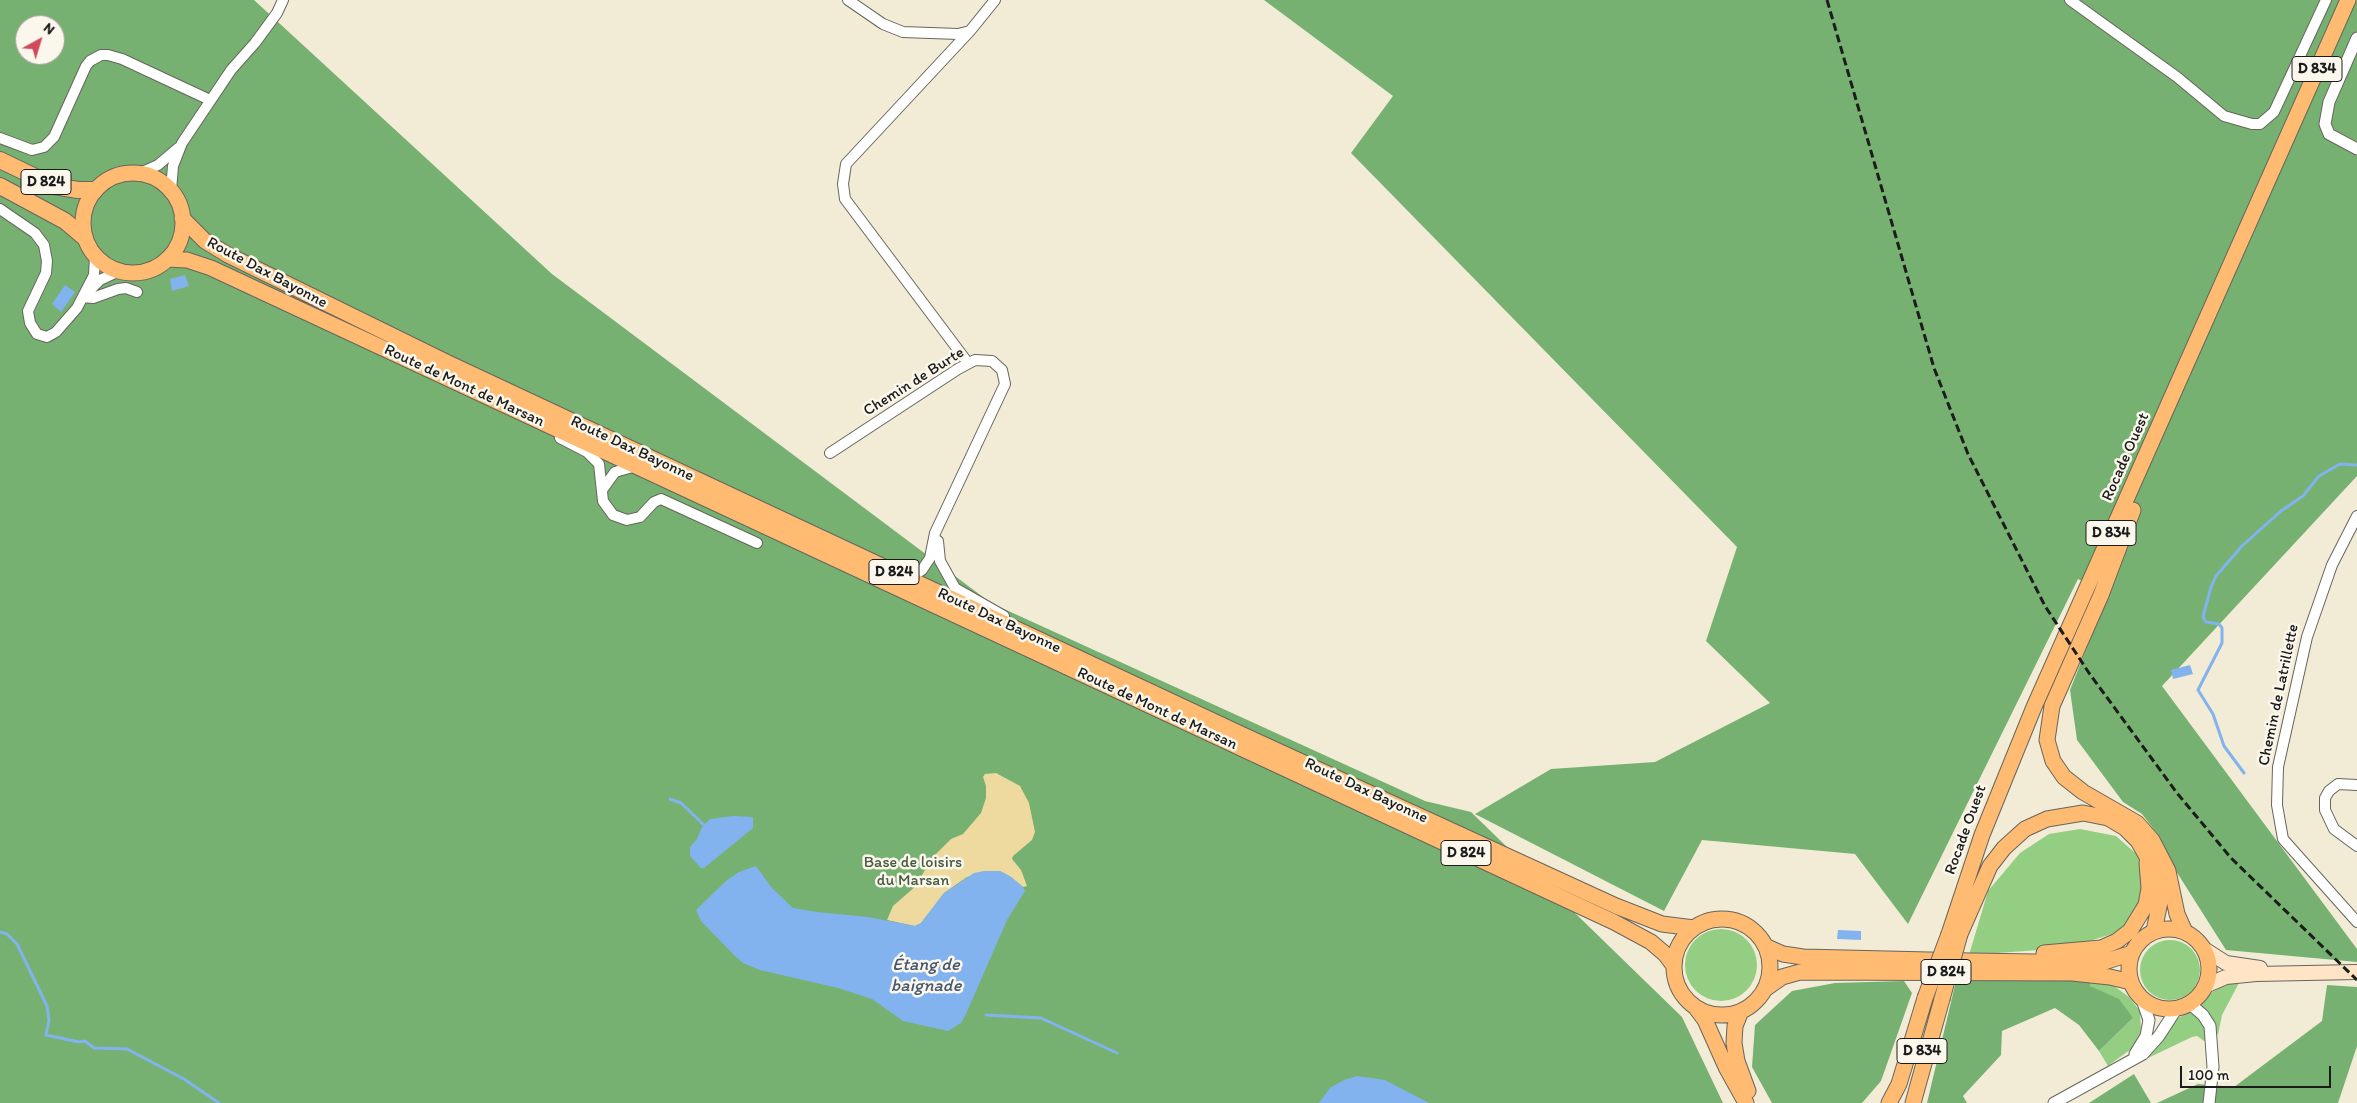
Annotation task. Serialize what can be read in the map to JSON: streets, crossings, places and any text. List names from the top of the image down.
{
  "streets": {
    "highway": ["D 824"],
    "main road": [
      "D 834",
      "Route Dax Bayonne",
      "Route de Mont de Marsan",
      "Rocade Ouest"
    ],
    "street": ["Chemin de Burte", "Chemin de Latrillette"]
  },
  "crossings": [
    ["D 834", "D 824"],
    ["D 834", "Rocade Ouest"],
    ["D 824", "Route Dax Bayonne"],
    ["D 824", "Route de Mont de Marsan"],
    ["Route Dax Bayonne", "Chemin de Burte"],
    ["Route Dax Bayonne", "Route de Mont de Marsan"]
  ],
  "water": ["Étang de baignade"],
  "parks": ["Base de loisirs du Marsan"],
  "scale_bar": "100 m",
  "north": "top right"
}
